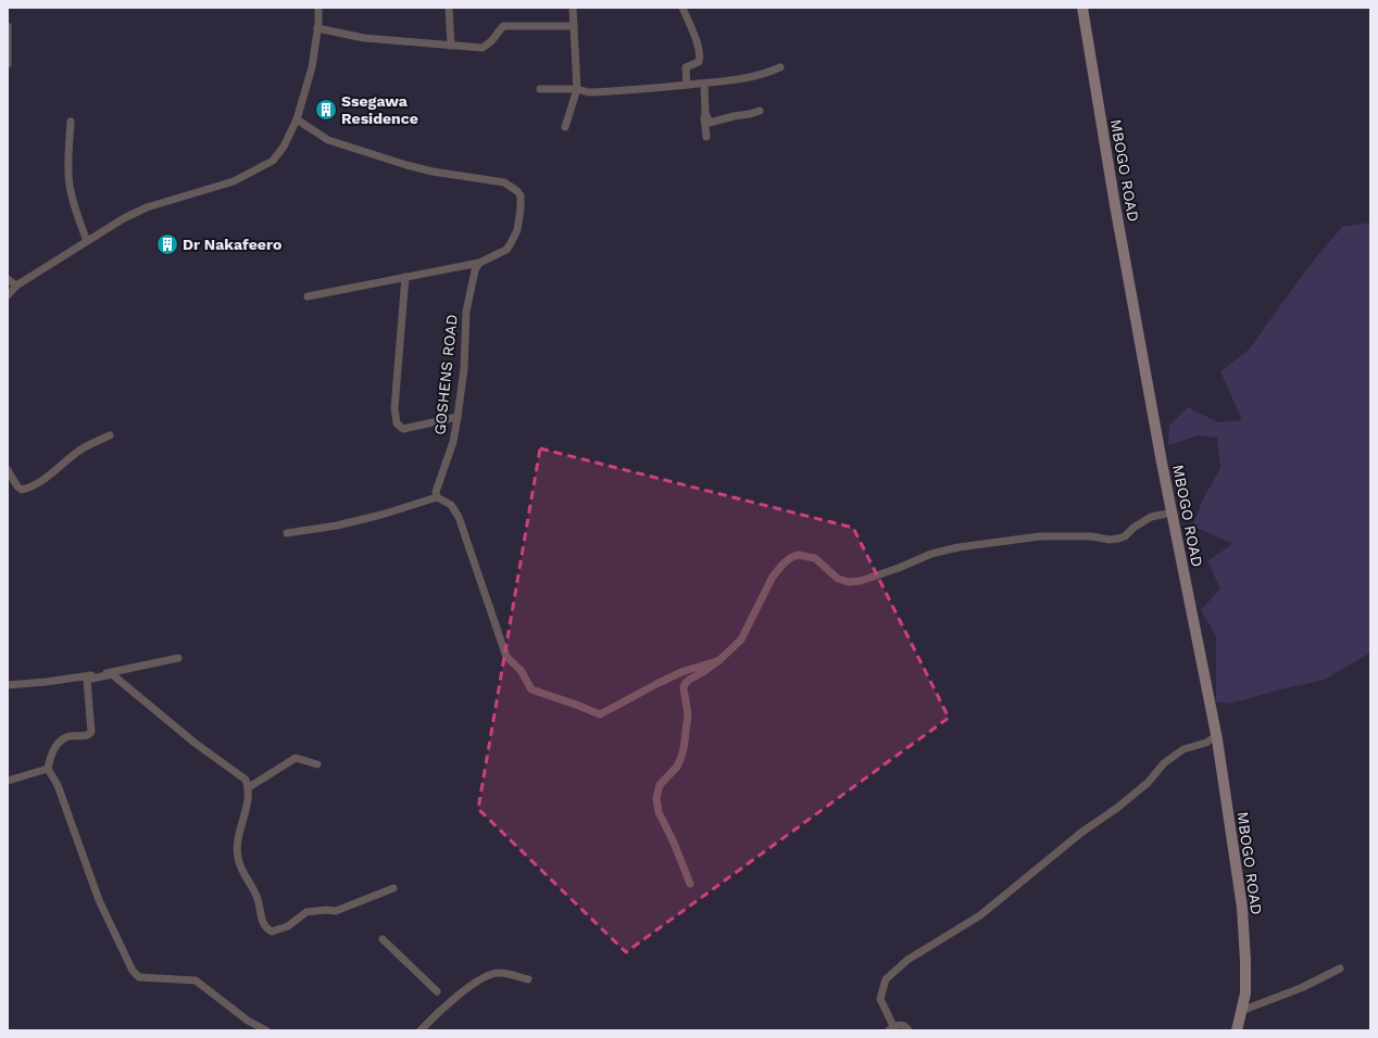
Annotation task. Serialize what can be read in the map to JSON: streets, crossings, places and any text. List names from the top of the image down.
{
  "streets": {
    "main road": ["MBOGO ROAD"],
    "street": ["GOSHENS ROAD"]
  },
  "places": {
    "building": ["Ssegawa Residence", "Dr Nakafeero"]
  }
}
